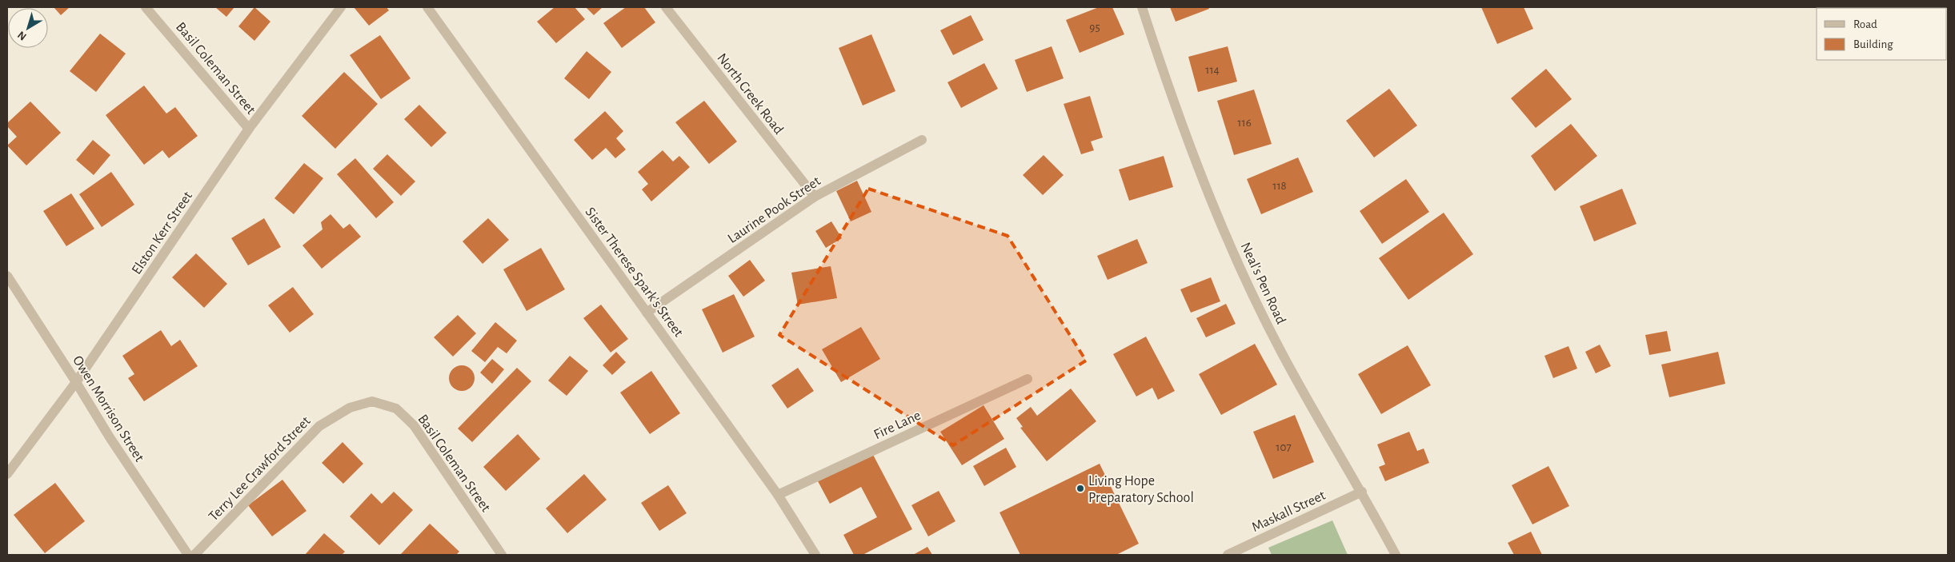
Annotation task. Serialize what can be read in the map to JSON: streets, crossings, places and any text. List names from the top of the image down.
{
  "streets": {
    "street": [
      "Basil Coleman Street",
      "North Creek Road",
      "Laurine Pook Street",
      "Elston Kerr Street",
      "Sister Therese Spark's Street",
      "Neal's Pen Road",
      "Owen Morrison Street",
      "Fire Lane",
      "Terry Lee Crawford Street",
      "Maskall Street"
    ]
  },
  "crossings": [
    ["Basil Coleman Street", "Elston Kerr Street"],
    ["Basil Coleman Street", "Terry Lee Crawford Street"],
    ["North Creek Road", "Laurine Pook Street"],
    ["Laurine Pook Street", "Sister Therese Spark's Street"],
    ["Elston Kerr Street", "Owen Morrison Street"],
    ["Sister Therese Spark's Street", "Fire Lane"],
    ["Neal's Pen Road", "Maskall Street"]
  ],
  "places": ["Living Hope Preparatory School"],
  "house_numbers": [
    "95",
    "114",
    "116",
    "118",
    "107"
  ],
  "legend": ["Road", "Building"],
  "north": "bottom left"
}
